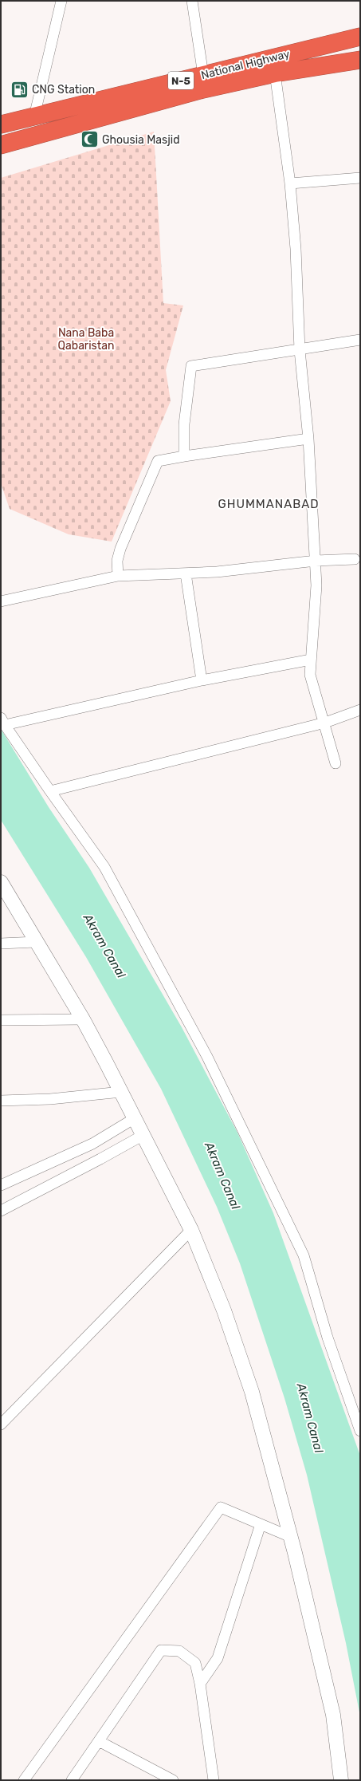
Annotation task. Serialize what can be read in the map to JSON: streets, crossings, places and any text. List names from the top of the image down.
{
  "streets": {
    "highway": ["National Highway", "N-5"]
  },
  "districts": ["GHUMMANABAD"],
  "water": ["Akram Canal"],
  "parks": ["Nana Baba Qabaristan"],
  "places": {
    "fuel station": ["CNG Station"],
    "mosque": ["Ghousia Masjid"]
  }
}
